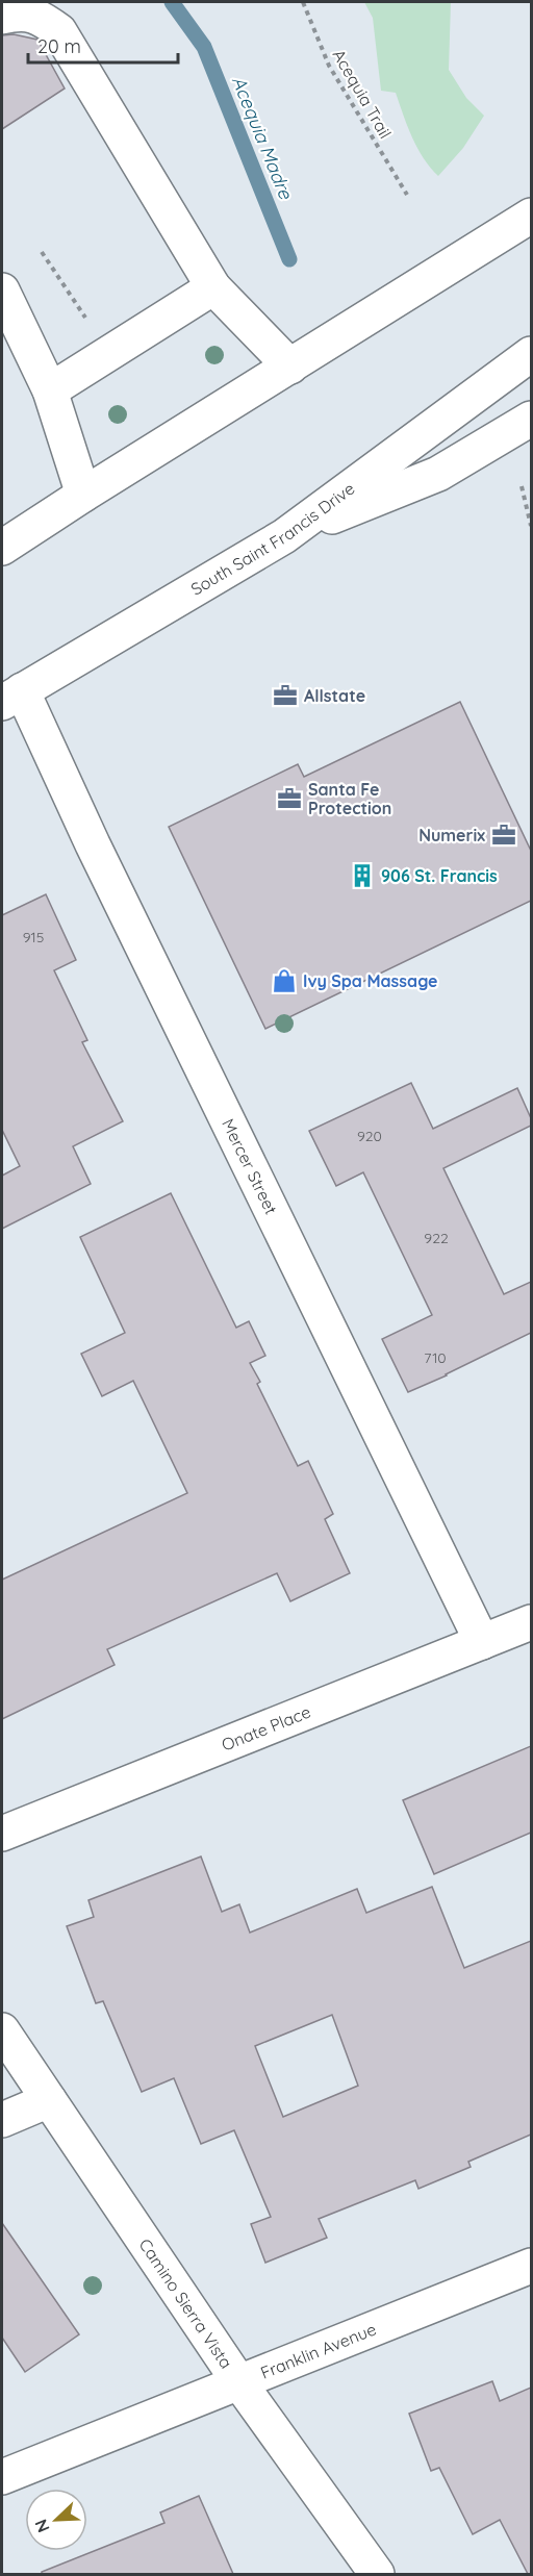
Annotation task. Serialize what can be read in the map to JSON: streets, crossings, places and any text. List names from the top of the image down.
{
  "streets": {
    "main road": [
      "South Saint Francis Drive",
      "Mercer Street",
      "Onate Place",
      "Camino Sierra Vista",
      "Franklin Avenue"
    ],
    "path": ["Acequia Trail"]
  },
  "crossings": [
    ["South Saint Francis Drive", "Mercer Street"],
    ["Mercer Street", "Onate Place"],
    ["Camino Sierra Vista", "Franklin Avenue"]
  ],
  "water": ["Acequia Madre"],
  "places": {
    "office": ["Allstate", "Santa Fe Protection", "Numerix"],
    "building": ["906 St. Francis"],
    "shop": ["Ivy Spa Massage"]
  },
  "house_numbers": [
    "915",
    "920",
    "922",
    "710"
  ],
  "scale_bar": "20 m",
  "north": "bottom left"
}
